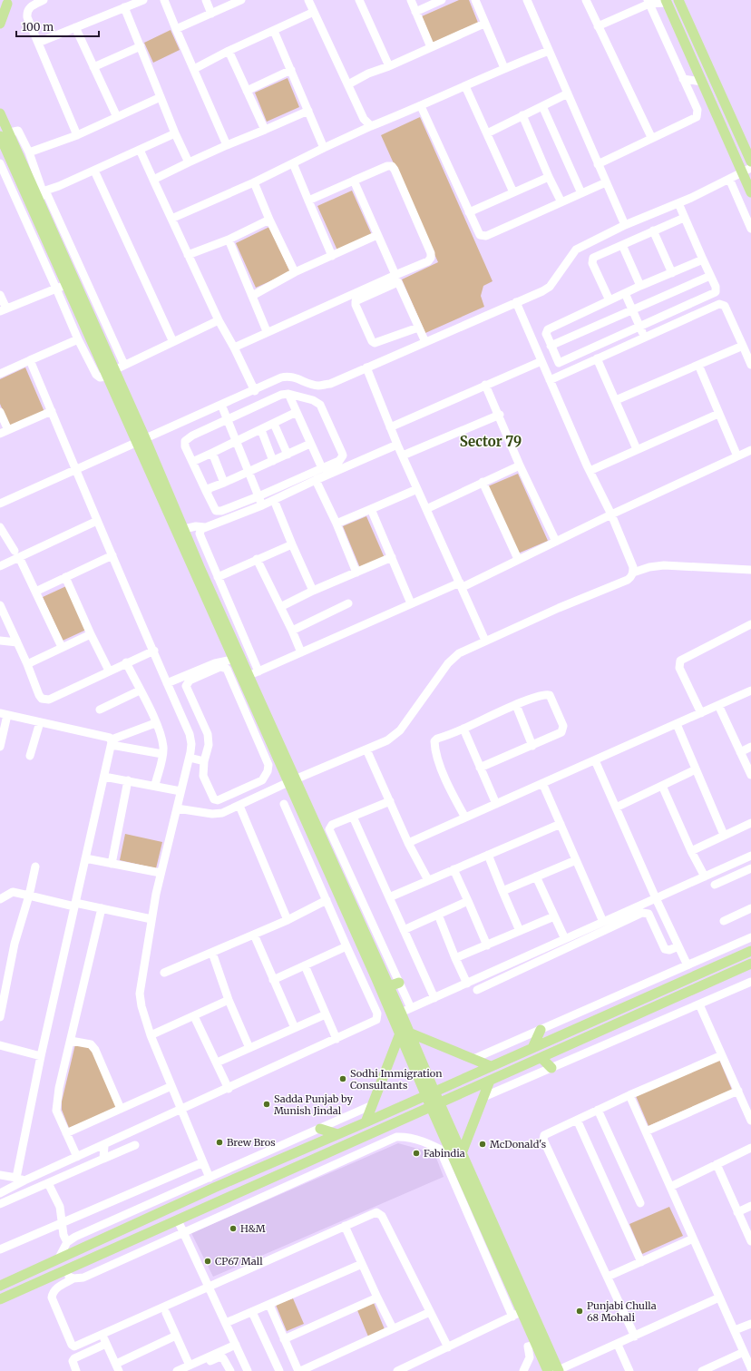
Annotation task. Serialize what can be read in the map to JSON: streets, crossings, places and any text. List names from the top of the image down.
{
  "districts": ["Sector 79"],
  "places": [
    "Sodhi Immigration Consultants",
    "Sadda Punjab by Munish Jindal",
    "Brew Bros",
    "McDonald's",
    "Fabindia",
    "H&M",
    "CP67 Mall",
    "Punjabi Chulla 68 Mohali"
  ],
  "scale_bar": "100 m"
}
